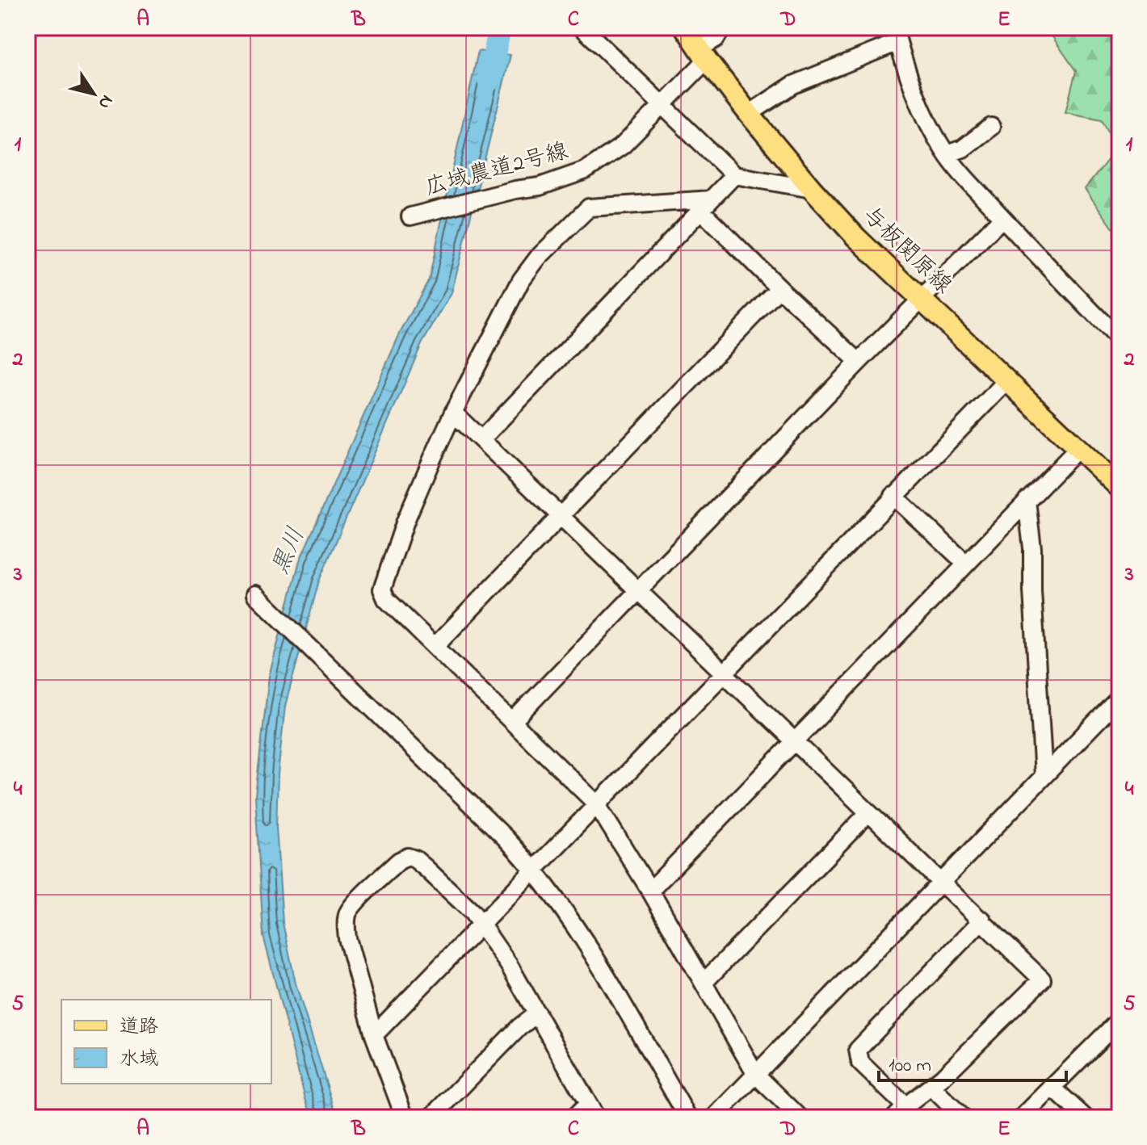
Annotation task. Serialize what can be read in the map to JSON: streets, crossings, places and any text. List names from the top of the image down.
{
  "streets": {
    "main road": ["与板関原線"],
    "street": ["広域農道2号線"]
  },
  "crossings": [
    ["広域農道2号線", "与板関原線"]
  ],
  "water": ["黒川"],
  "legend": ["道路", "水域"],
  "scale_bar": "100 m",
  "north": "bottom right",
  "grid": {
    "columns": [
      "A",
      "B",
      "C",
      "D",
      "E"
    ],
    "rows": [
      "1",
      "2",
      "3",
      "4",
      "5"
    ]
  }
}
